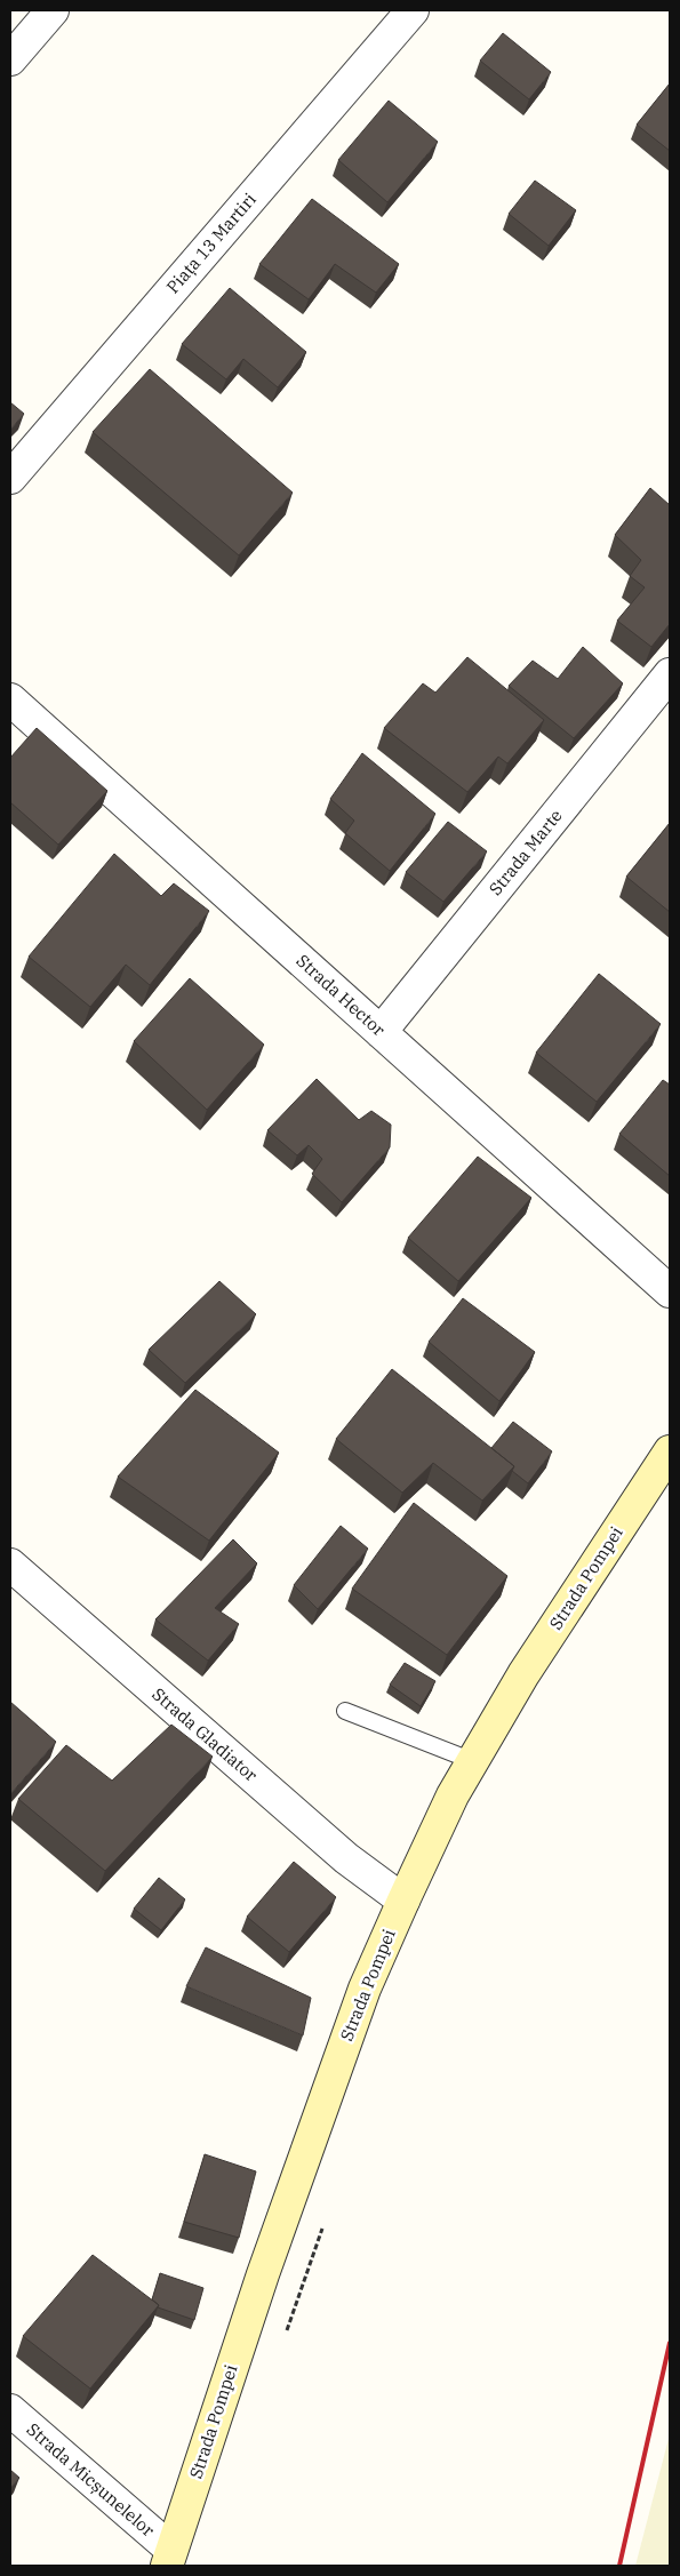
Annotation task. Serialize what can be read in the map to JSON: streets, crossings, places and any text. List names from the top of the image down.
{
  "streets": {
    "main road": ["Strada Pompei"],
    "street": [
      "Piața 13 Martiri",
      "Strada Marte",
      "Strada Hector",
      "Strada Gladiator",
      "Strada Micșunelelor"
    ]
  },
  "crossings": [
    ["Strada Marte", "Strada Hector"],
    ["Strada Pompei", "Strada Gladiator"],
    ["Strada Pompei", "Strada Micșunelelor"]
  ]
}
